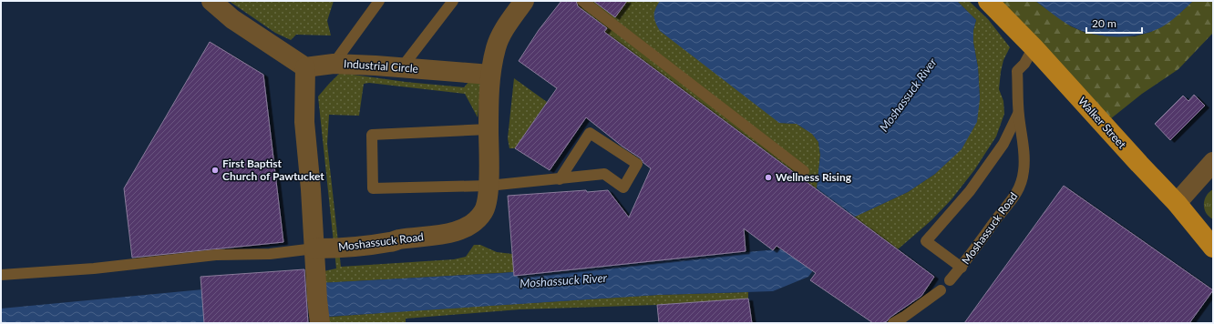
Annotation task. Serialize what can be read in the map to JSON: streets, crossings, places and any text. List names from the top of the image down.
{
  "streets": {
    "main road": ["Walker Street"],
    "street": ["Industrial Circle", "Moshassuck Road"]
  },
  "crossings": [
    ["Industrial Circle", "Moshassuck Road"],
    ["Walker Street", "Moshassuck Road"]
  ],
  "water": ["Moshassuck River"],
  "places": ["First Baptist Church of Pawtucket", "Wellness Rising"],
  "scale_bar": "20 m"
}
